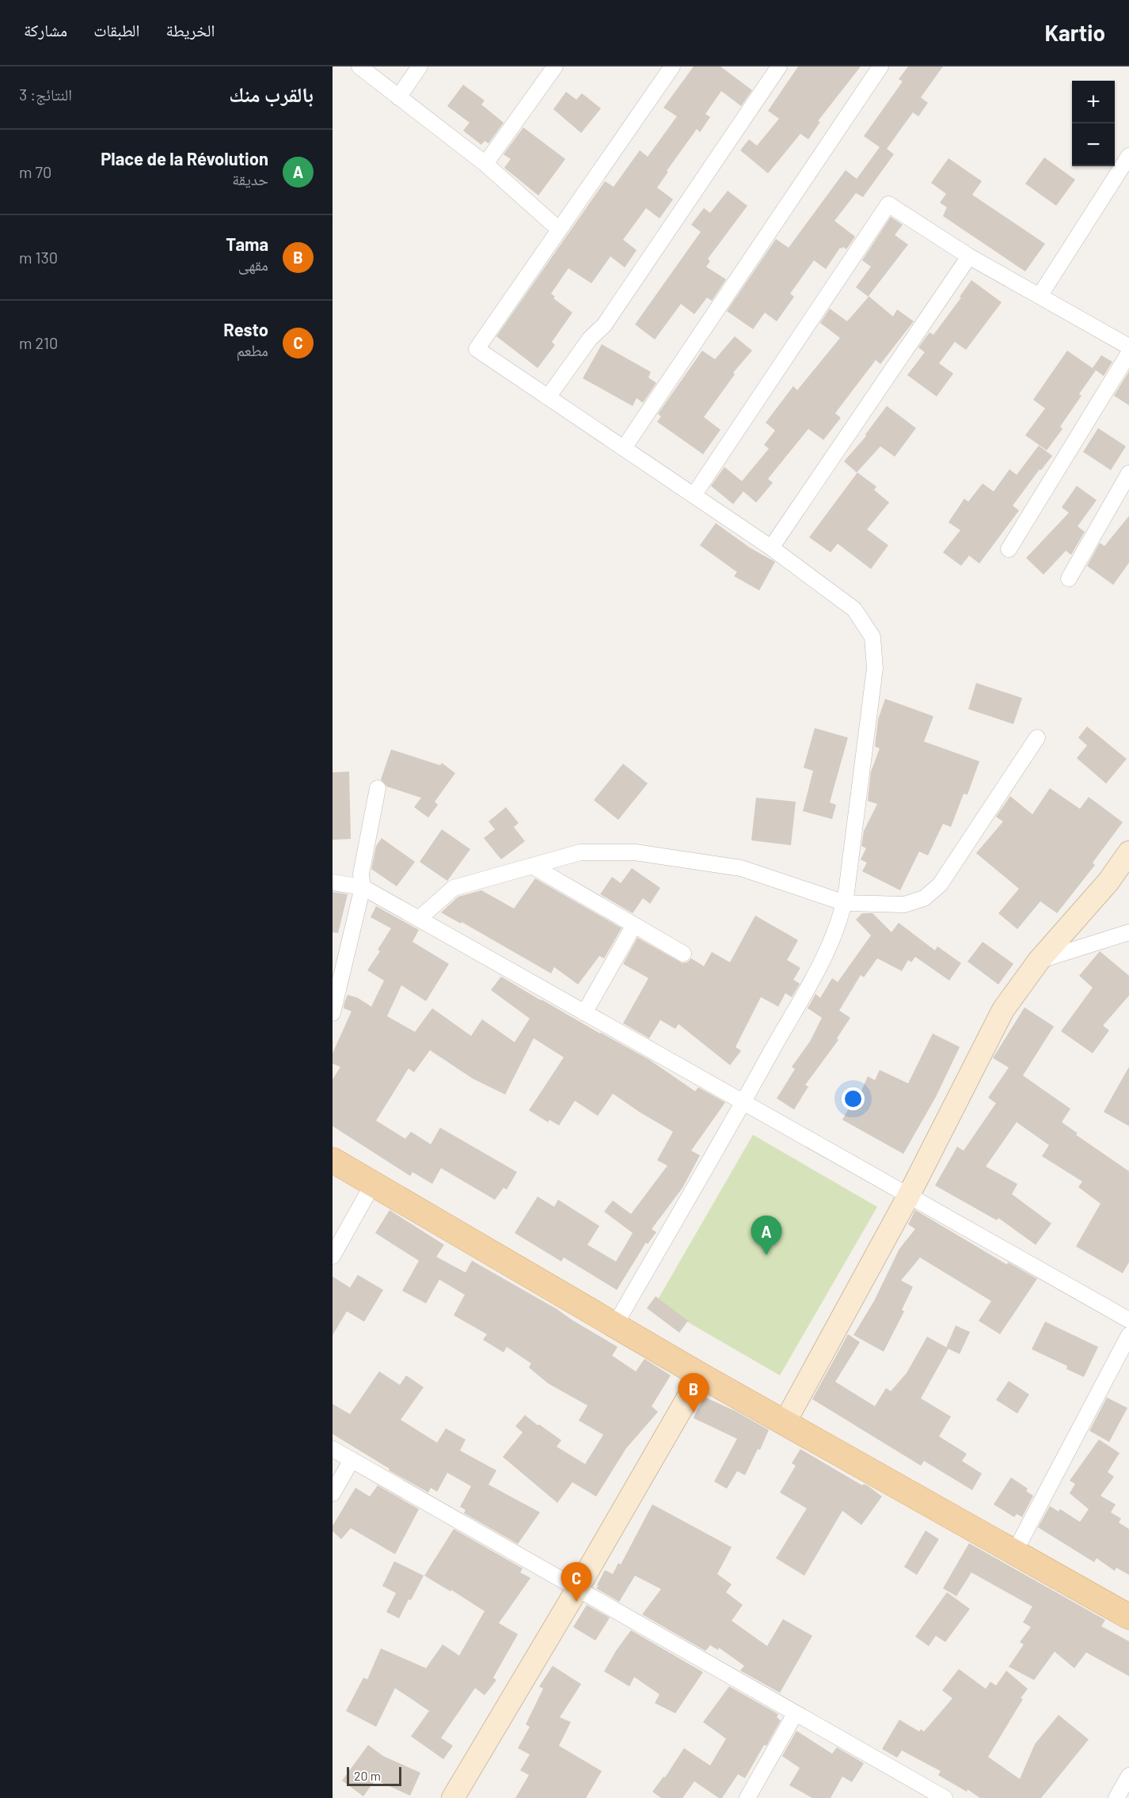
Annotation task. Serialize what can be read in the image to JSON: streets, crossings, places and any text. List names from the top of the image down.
{
  "scale_bar": "20 m",
  "page": {
    "header": "Kartio",
    "nav": ["الخريطة", "الطبقات", "مشاركة"],
    "heading": ["بالقرب منك", "النتائج: 3"],
    "map_buttons": ["+", "−"],
    "list": [
      {
        "mark": "A",
        "name": "Place de la Révolution",
        "note": "حديقة",
        "value": "70 m"
      },
      {
        "mark": "B",
        "name": "Tama",
        "note": "مقهى",
        "value": "130 m"
      },
      {
        "mark": "C",
        "name": "Resto",
        "note": "مطعم",
        "value": "210 m"
      }
    ],
    "pins": ["A", "B", "C"],
    "scale": "20 m"
  }
}
